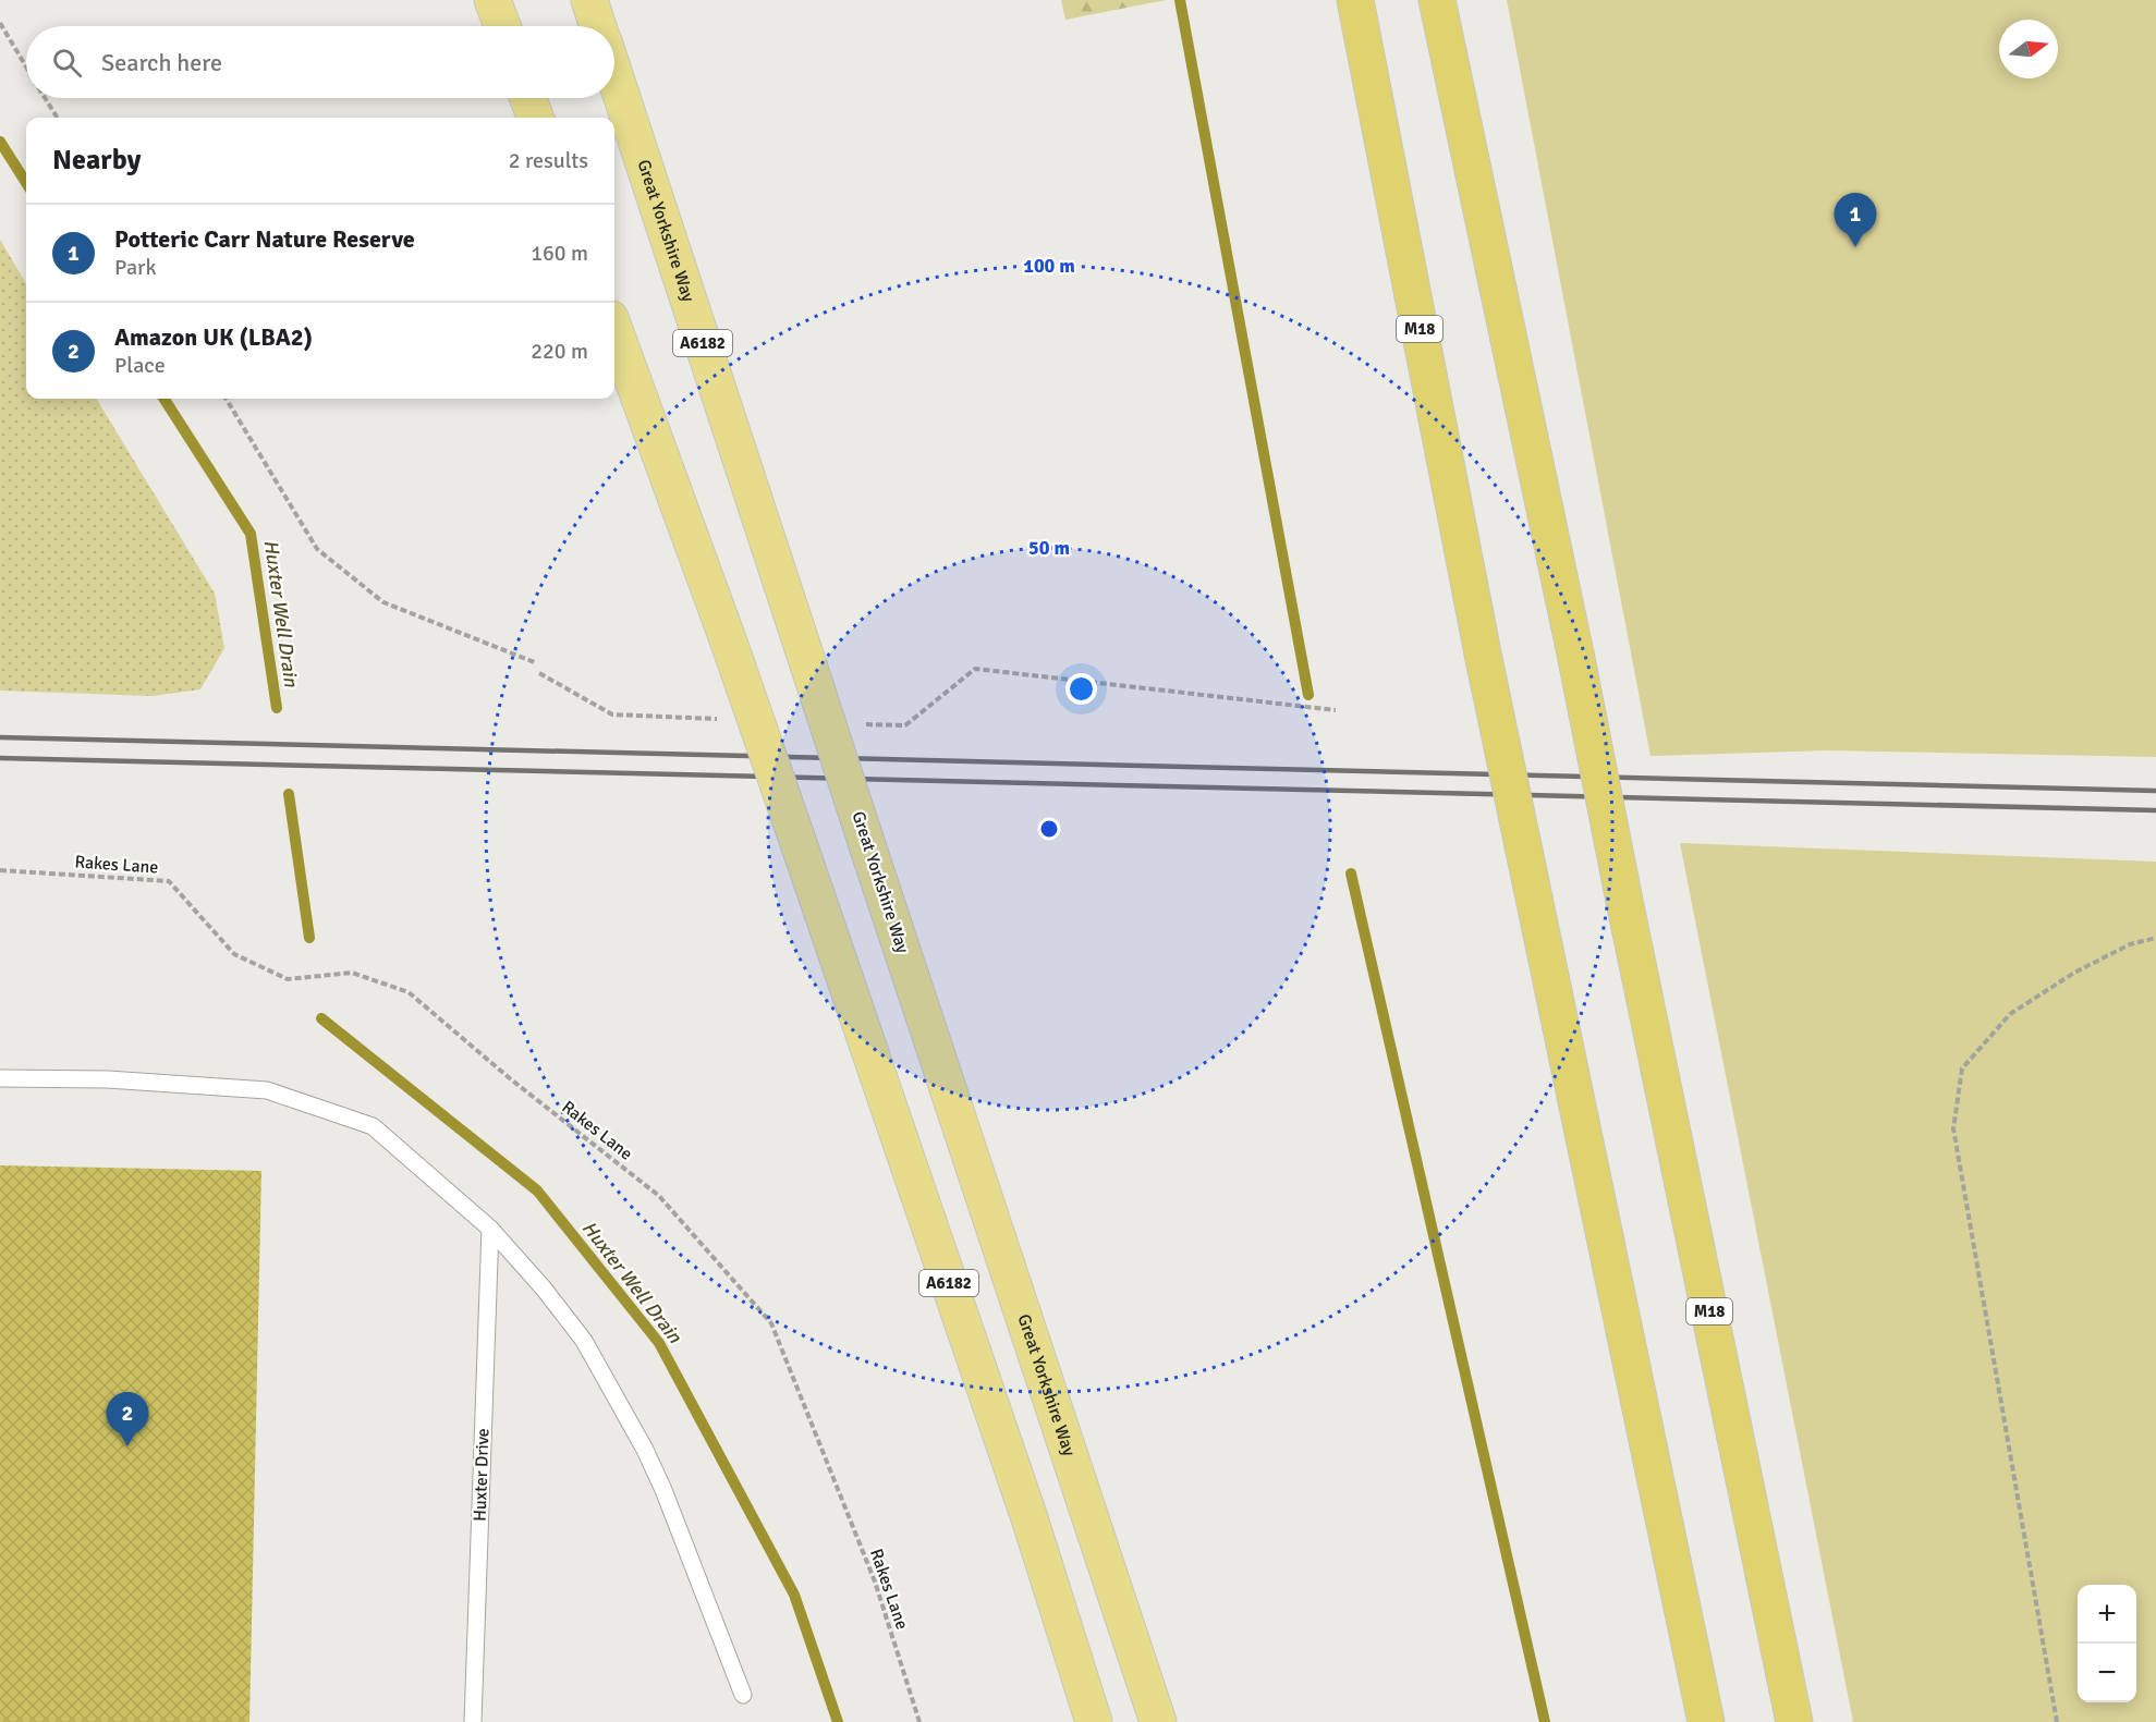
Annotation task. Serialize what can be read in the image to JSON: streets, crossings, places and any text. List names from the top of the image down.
{
  "streets": {
    "highway": ["Great Yorkshire Way", "M18", "A6182"],
    "lane": ["Huxter Drive"],
    "path": ["Rakes Lane"]
  },
  "water": ["Huxter Well Drain"],
  "north": "right",
  "page": {
    "search": "Search here",
    "heading": ["Nearby", "2 results"],
    "pins": ["1", "2"],
    "list": [
      {
        "mark": "1",
        "name": "Potteric Carr Nature Reserve",
        "note": "Park",
        "value": "160 m"
      },
      {
        "mark": "2",
        "name": "Amazon UK (LBA2)",
        "note": "Place",
        "value": "220 m"
      }
    ],
    "map_buttons": ["+", "−"]
  },
  "rings": ["100 m", "50 m"]
}
